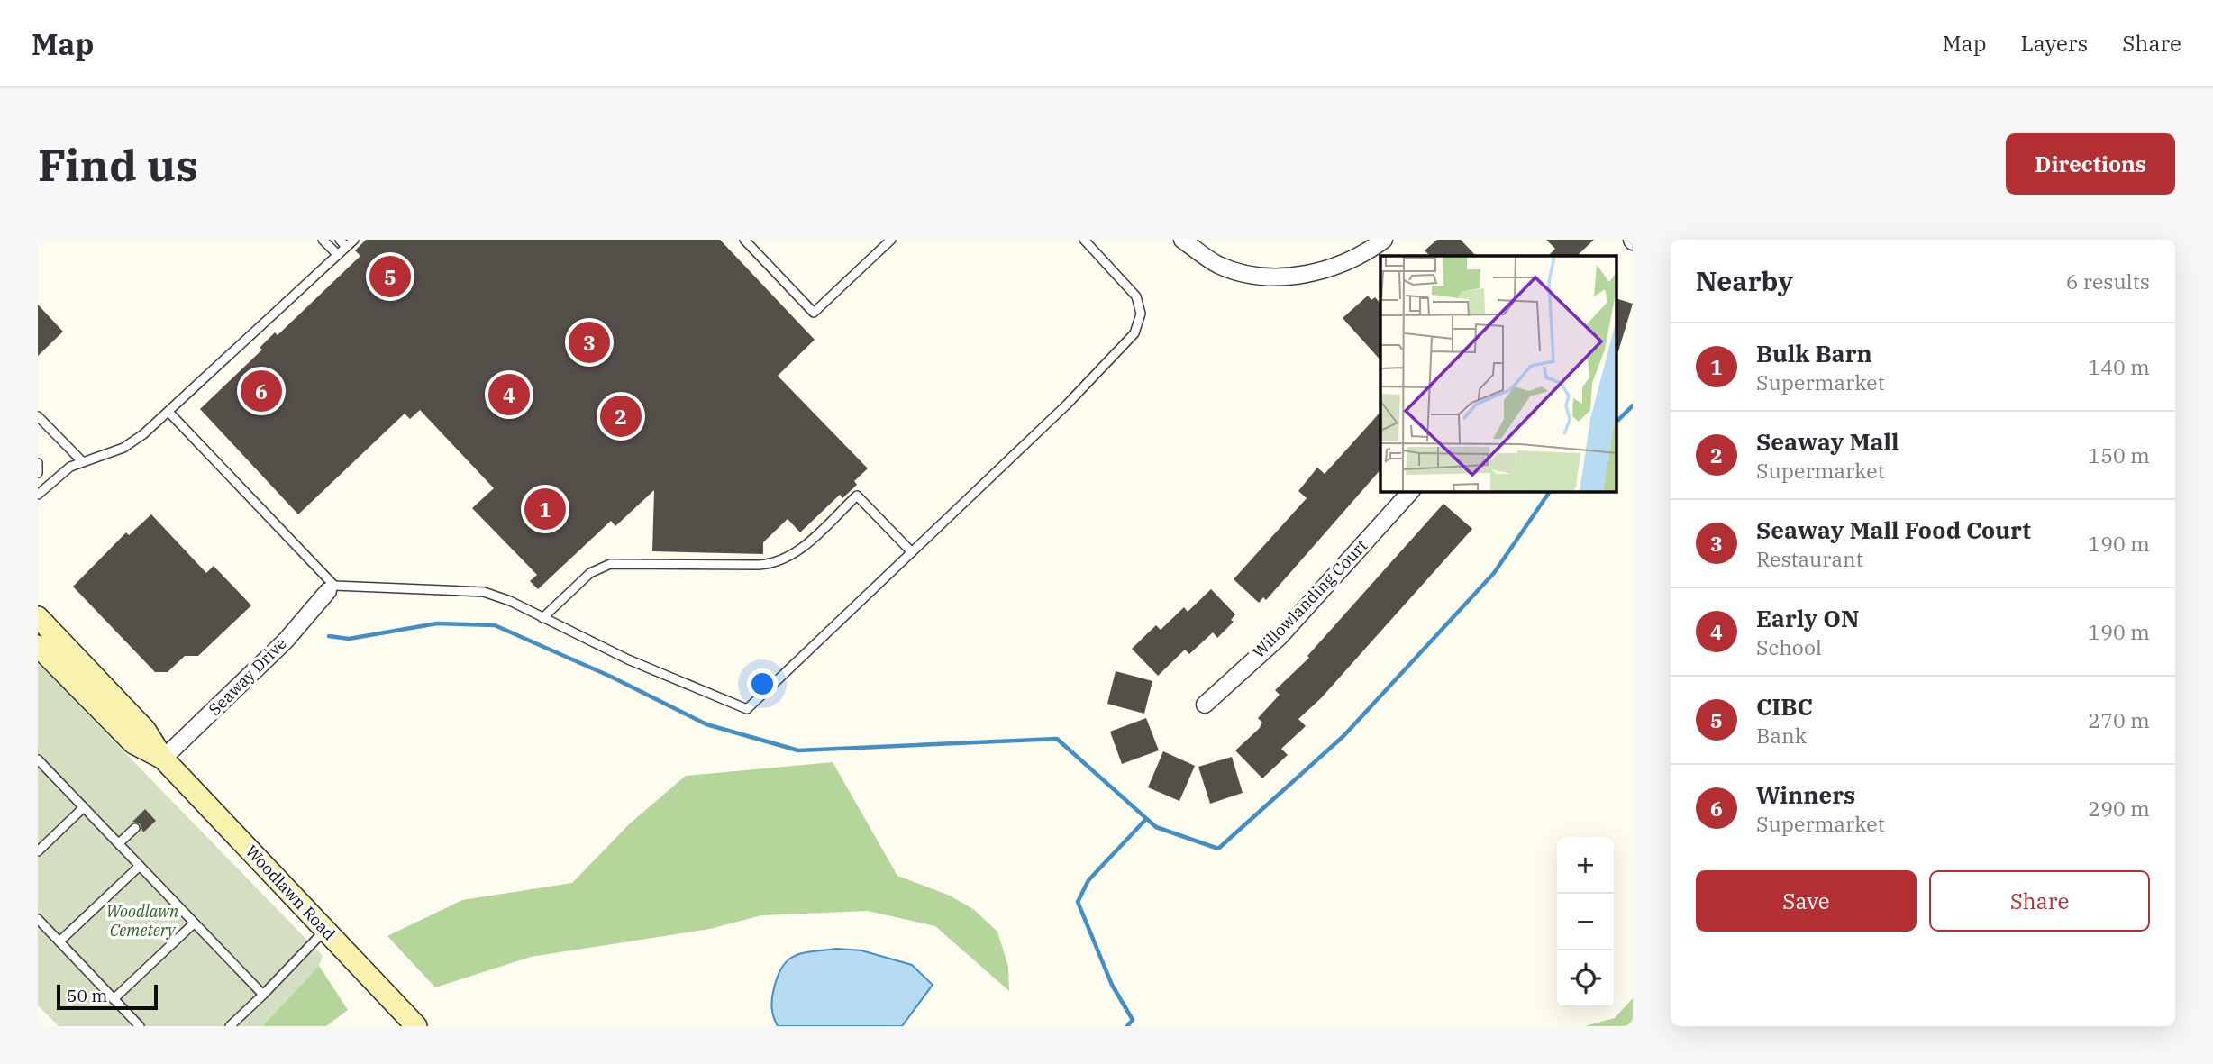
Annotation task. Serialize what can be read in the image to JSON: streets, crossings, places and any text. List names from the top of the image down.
{
  "streets": {
    "main road": ["Woodlawn Road"],
    "street": ["Willowlanding Court", "Seaway Drive"]
  },
  "crossings": [
    ["Seaway Drive", "Woodlawn Road"]
  ],
  "parks": ["Woodlawn Cemetery"],
  "scale_bar": "50 m",
  "page": {
    "header": "Map",
    "nav": ["Map", "Layers", "Share"],
    "buttons": [
      "Directions",
      ["Save", "Share"]
    ],
    "title": "Find us",
    "heading": ["Nearby", "6 results"],
    "pins": [
      "5",
      "3",
      "6",
      "4",
      "2",
      "1"
    ],
    "list": [
      {
        "mark": "1",
        "name": "Bulk Barn",
        "note": "Supermarket",
        "value": "140 m"
      },
      {
        "mark": "2",
        "name": "Seaway Mall",
        "note": "Supermarket",
        "value": "150 m"
      },
      {
        "mark": "3",
        "name": "Seaway Mall Food Court",
        "note": "Restaurant",
        "value": "190 m"
      },
      {
        "mark": "4",
        "name": "Early ON",
        "note": "School",
        "value": "190 m"
      },
      {
        "mark": "5",
        "name": "CIBC",
        "note": "Bank",
        "value": "270 m"
      },
      {
        "mark": "6",
        "name": "Winners",
        "note": "Supermarket",
        "value": "290 m"
      }
    ],
    "map_buttons": ["+", "−"],
    "scale": "50 m"
  }
}
